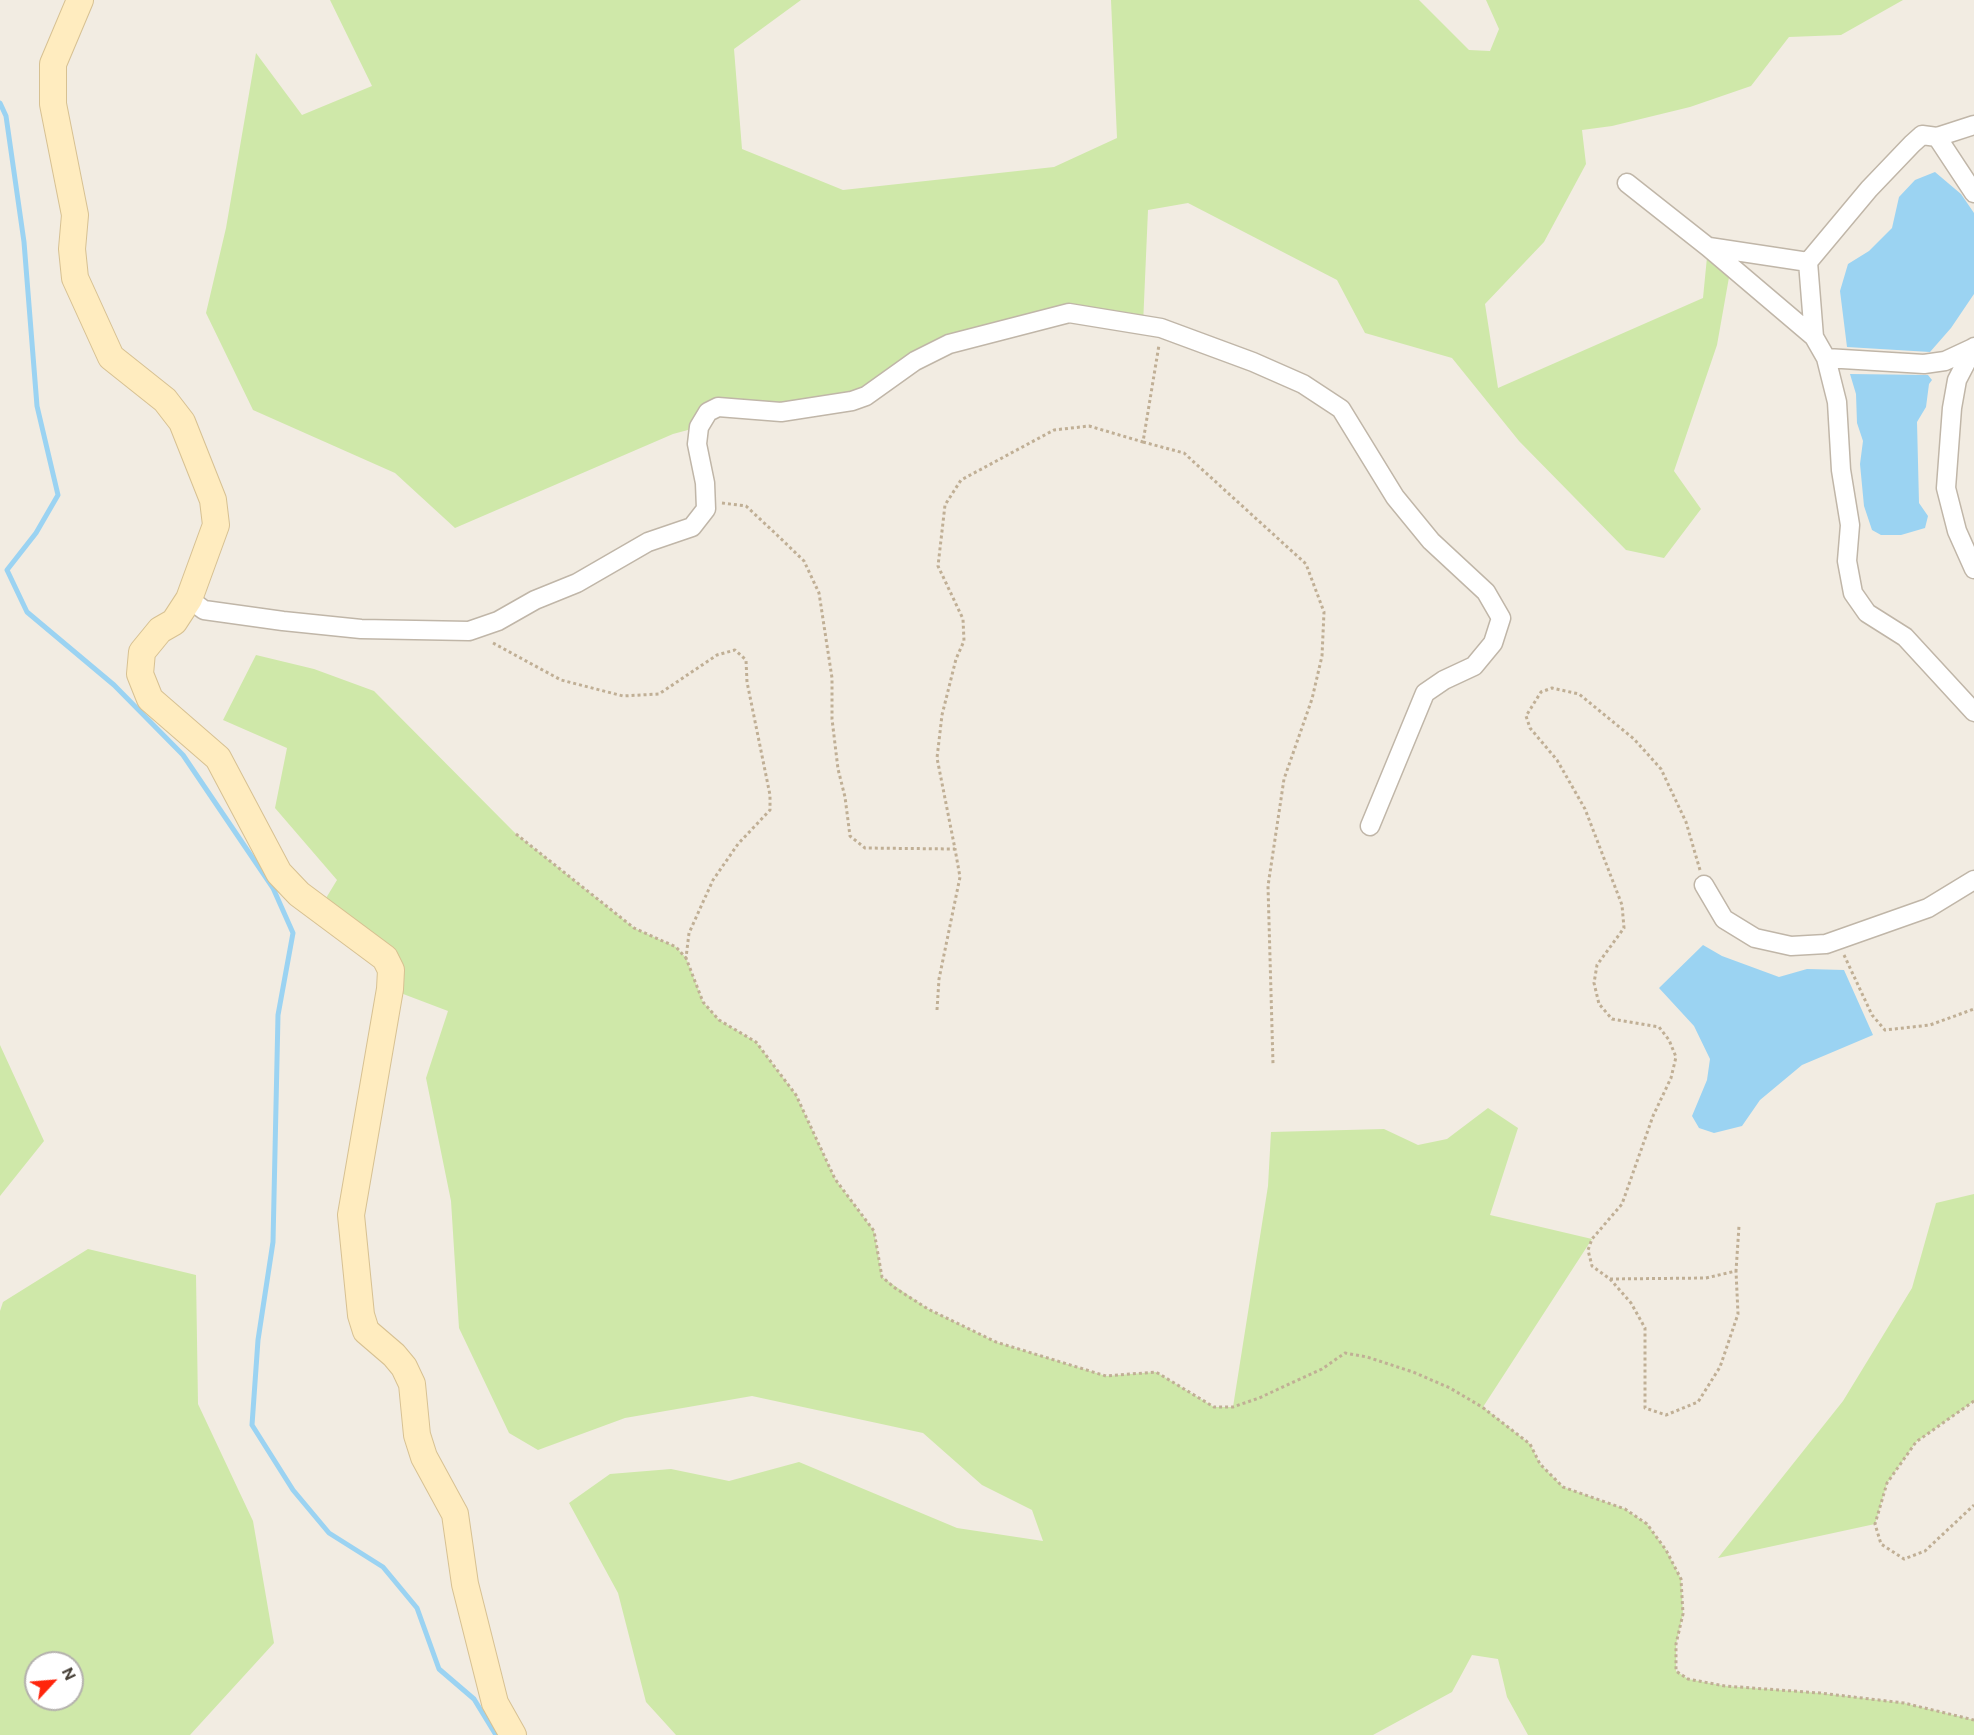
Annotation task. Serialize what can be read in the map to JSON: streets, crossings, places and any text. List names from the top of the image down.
{
  "north": "top right"
}
